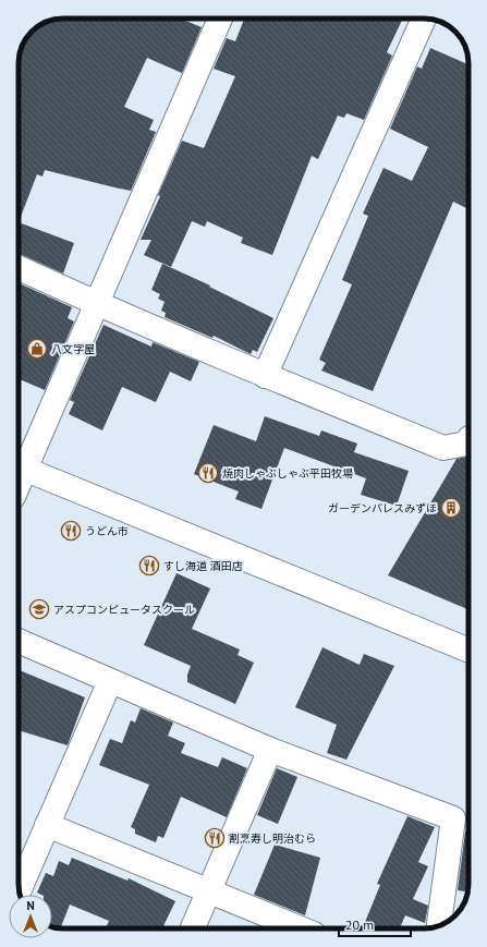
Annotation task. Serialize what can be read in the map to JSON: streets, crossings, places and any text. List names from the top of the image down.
{
  "places": {
    "shop": ["八文字屋"],
    "restaurant": [
      "焼肉しゃぶしゃぶ平田牧場",
      "うどん市",
      "すし海道 酒田店",
      "割烹寿し明治むら"
    ],
    "building": ["ガーデンパレスみずほ"],
    "school or university": ["アスプコンピュータスクール"]
  },
  "scale_bar": "20 m",
  "north": "top"
}
